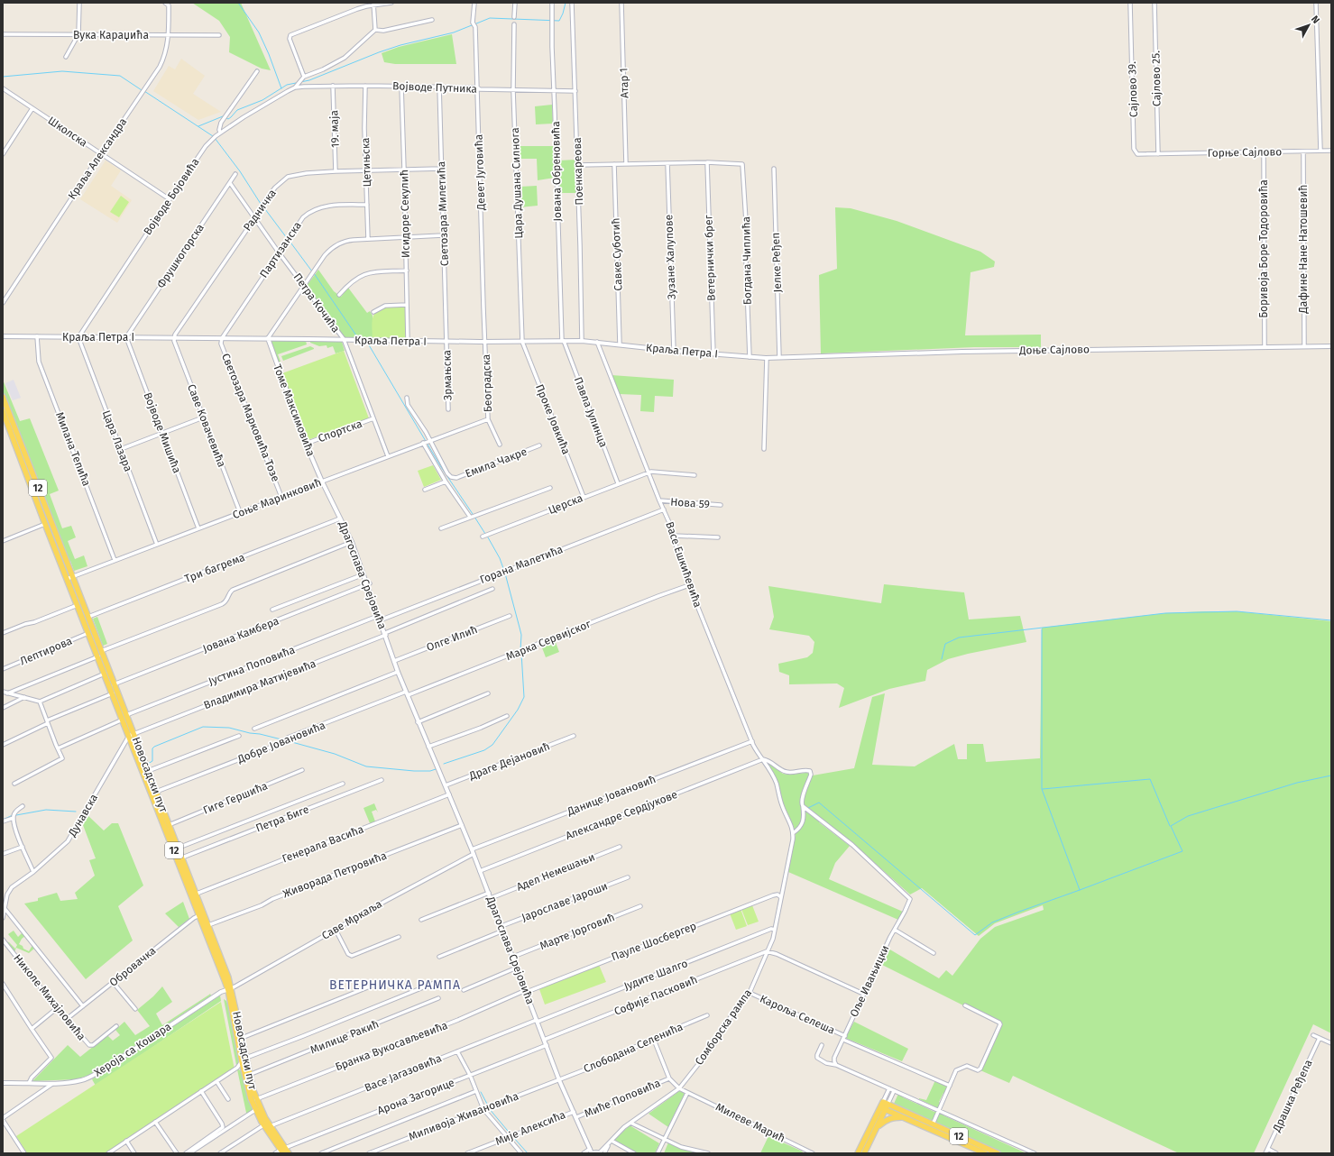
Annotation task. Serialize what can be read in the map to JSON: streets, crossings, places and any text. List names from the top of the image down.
{
  "streets": {
    "main road": ["12", "Новосадски пут"],
    "street": [
      "Вука Караџића",
      "Сајлово 25.",
      "Атар 1",
      "Војводе Путника",
      "Сајлово 39.",
      "19. маја",
      "Школска",
      "Горње Сајлово",
      "Краља Александра",
      "Цетињска",
      "Јована Обреновића",
      "Поенкареова",
      "Девет Југовића",
      "Цара Душана Силнога",
      "Војводе Бојовића",
      "Радничка",
      "Исидоре Секулић",
      "Светозара Милетића",
      "Боривоја Боре Тодоровића",
      "Дафине Нане Натошевић",
      "Партизанска",
      "Савке Суботић",
      "Фрушкогорска",
      "Зузане Халупове",
      "Ветернички брег",
      "Богдана Чиплића",
      "Јелке Ређеп",
      "Петра Кочића",
      "Краља Петра I",
      "Доње Сајлово",
      "Зрмањска",
      "Београдска",
      "Томе Максимовића",
      "Павла Јулинца",
      "Светозара Марковића Тозе",
      "Проке Јовкића",
      "Саве Ковачевића",
      "Спортска",
      "Војводе Мишића",
      "Цара Лазара",
      "Милана Тепића",
      "Емила Чакре",
      "Соње Маринковић",
      "Нова 59",
      "Церска",
      "Горана Малетића",
      "Васе Ешкићевића",
      "Три багрема",
      "Драгослава Срејовића",
      "Јована Камбера",
      "Олге Илић",
      "Марка Сервијског",
      "Лептирова",
      "Јустина Поповића",
      "Владимира Матијевића",
      "Добре Јовановића",
      "Драге Дејановић",
      "Данице Јовановић",
      "Гиге Гершића",
      "Дунавска",
      "Александре Сердјукове",
      "Петра Биге",
      "Генерала Васића",
      "Адел Немешањи",
      "Живорада Петровића",
      "Јарославе Јароши",
      "Саве Мркаља",
      "Марте Јорговић",
      "Пауле Шосбергер",
      "Обровачка",
      "Јудите Шалго",
      "Оље Ивањицки",
      "Софије Пасковић",
      "Николе Михајловића",
      "Кароља Селеша",
      "Сомборска рампа",
      "Милице Ракић",
      "Бранка Вукосављевића",
      "Слободана Селенића",
      "Хероја са Кошара",
      "Васе Јагазовића",
      "Драшка Ређепа",
      "Арона Загорице",
      "Миће Поповића",
      "Миливоја Живановића",
      "Милеве Марић",
      "Мије Алексића"
    ]
  },
  "crossings": [
    ["Вука Караџића", "Краља Александра"],
    ["Сајлово 25.", "Сајлово 39."],
    ["Сајлово 25.", "Горње Сајлово"],
    ["Војводе Путника", "19. маја"],
    ["Војводе Путника", "Цетињска"],
    ["Војводе Путника", "Јована Обреновића"],
    ["Војводе Путника", "Поенкареова"],
    ["Војводе Путника", "Девет Југовића"],
    ["Војводе Путника", "Цара Душана Силнога"],
    ["Војводе Путника", "Војводе Бојовића"],
    ["Војводе Путника", "Исидоре Секулић"],
    ["Војводе Путника", "Светозара Милетића"],
    ["Сајлово 39.", "Горње Сајлово"],
    ["19. маја", "Радничка"],
    ["Школска", "Краља Александра"],
    ["Школска", "Војводе Бојовића"],
    ["Горње Сајлово", "Боривоја Боре Тодоровића"],
    ["Горње Сајлово", "Дафине Нане Натошевић"],
    ["Цетињска", "Радничка"],
    ["Цетињска", "Партизанска"],
    ["Јована Обреновића", "Краља Петра I"],
    ["Јована Обреновића", "Павла Јулинца"],
    ["Поенкареова", "Краља Петра I"],
    ["Девет Југовића", "Краља Петра I"],
    ["Девет Југовића", "Београдска"],
    ["Цара Душана Силнога", "Краља Петра I"],
    ["Цара Душана Силнога", "Проке Јовкића"],
    ["Војводе Бојовића", "Краља Петра I"],
    ["Војводе Бојовића", "Цара Лазара"],
    ["Радничка", "Исидоре Секулић"],
    ["Радничка", "Светозара Милетића"],
    ["Радничка", "Петра Кочића"],
    ["Радничка", "Краља Петра I"],
    ["Радничка", "Саве Ковачевића"],
    ["Исидоре Секулић", "Краља Петра I"],
    ["Светозара Милетића", "Краља Петра I"],
    ["Светозара Милетића", "Зрмањска"],
    ["Боривоја Боре Тодоровића", "Доње Сајлово"],
    ["Дафине Нане Натошевић", "Доње Сајлово"],
    ["Партизанска", "Петра Кочића"],
    ["Партизанска", "Краља Петра I"],
    ["Партизанска", "Светозара Марковића Тозе"],
    ["Савке Суботић", "Краља Петра I"],
    ["Фрушкогорска", "Петра Кочића"],
    ["Фрушкогорска", "Краља Петра I"],
    ["Фрушкогорска", "Војводе Мишића"],
    ["Зузане Халупове", "Краља Петра I"],
    ["Ветернички брег", "Богдана Чиплића"],
    ["Ветернички брег", "Краља Петра I"],
    ["Богдана Чиплића", "Краља Петра I"],
    ["Јелке Ређеп", "Краља Петра I"],
    ["Јелке Ређеп", "Доње Сајлово"],
    ["Петра Кочића", "Краља Петра I"],
    ["Петра Кочића", "Спортска"],
    ["Петра Кочића", "Соње Маринковић"],
    ["Краља Петра I", "Доње Сајлово"],
    ["Краља Петра I", "Зрмањска"],
    ["Краља Петра I", "Београдска"],
    ["Краља Петра I", "Томе Максимовића"],
    ["Краља Петра I", "Павла Јулинца"],
    ["Краља Петра I", "Светозара Марковића Тозе"],
    ["Краља Петра I", "Проке Јовкића"],
    ["Краља Петра I", "Саве Ковачевића"],
    ["Краља Петра I", "Војводе Мишића"],
    ["Краља Петра I", "Цара Лазара"],
    ["Краља Петра I", "Милана Тепића"],
    ["Краља Петра I", "Васе Ешкићевића"],
    ["Београдска", "Соње Маринковић"],
    ["Томе Максимовића", "Спортска"],
    ["Томе Максимовића", "Соње Маринковић"],
    ["Томе Максимовића", "Драгослава Срејовића"],
    ["Павла Јулинца", "Церска"],
    ["Светозара Марковића Тозе", "Соње Маринковић"],
    ["Проке Јовкића", "Церска"],
    ["Саве Ковачевића", "Соње Маринковић"],
    ["Војводе Мишића", "Соње Маринковић"],
    ["Цара Лазара", "Соње Маринковић"],
    ["Милана Тепића", "Соње Маринковић"],
    ["Емила Чакре", "Соње Маринковић"],
    ["Соње Маринковић", "Драгослава Срејовића"],
    ["Соње Маринковић", "Новосадски пут"],
    ["Нова 59", "Васе Ешкићевића"],
    ["Церска", "Васе Ешкићевића"],
    ["Горана Малетића", "Васе Ешкићевића"],
    ["Горана Малетића", "Драгослава Срејовића"],
    ["Горана Малетића", "Јустина Поповића"],
    ["Васе Ешкићевића", "Марка Сервијског"],
    ["Васе Ешкићевића", "Данице Јовановић"],
    ["Васе Ешкићевића", "Александре Сердјукове"],
    ["Васе Ешкићевића", "Сомборска рампа"],
    ["Три багрема", "Драгослава Срејовића"],
    ["Три багрема", "Новосадски пут"],
    ["Драгослава Срејовића", "Јована Камбера"],
    ["Драгослава Срејовића", "Олге Илић"],
    ["Драгослава Срејовића", "Марка Сервијског"],
    ["Драгослава Срејовића", "Јустина Поповића"],
    ["Драгослава Срејовића", "Владимира Матијевића"],
    ["Драгослава Срејовића", "Добре Јовановића"],
    ["Драгослава Срејовића", "Драге Дејановић"],
    ["Драгослава Срејовића", "Данице Јовановић"],
    ["Драгослава Срејовића", "Александре Сердјукове"],
    ["Драгослава Срејовића", "Генерала Васића"],
    ["Драгослава Срејовића", "Адел Немешањи"],
    ["Драгослава Срејовића", "Живорада Петровића"],
    ["Драгослава Срејовића", "Јарославе Јароши"],
    ["Драгослава Срејовића", "Саве Мркаља"],
    ["Драгослава Срејовића", "Марте Јорговић"],
    ["Драгослава Срејовића", "Пауле Шосбергер"],
    ["Драгослава Срејовића", "Јудите Шалго"],
    ["Драгослава Срејовића", "Софије Пасковић"],
    ["Драгослава Срејовића", "Бранка Вукосављевића"],
    ["Драгослава Срејовића", "Слободана Селенића"],
    ["Драгослава Срејовића", "Васе Јагазовића"],
    ["Драгослава Срејовића", "Арона Загорице"],
    ["Драгослава Срејовића", "Миће Поповића"],
    ["Драгослава Срејовића", "Миливоја Живановића"],
    ["Драгослава Срејовића", "Мије Алексића"],
    ["Јована Камбера", "Новосадски пут"],
    ["Марка Сервијског", "Добре Јовановића"],
    ["Лептирова", "Новосадски пут"],
    ["Јустина Поповића", "Новосадски пут"],
    ["Владимира Матијевића", "Новосадски пут"],
    ["Владимира Матијевића", "Дунавска"],
    ["Добре Јовановића", "Новосадски пут"],
    ["Новосадски пут", "Гиге Гершића"],
    ["Новосадски пут", "Дунавска"],
    ["Новосадски пут", "Петра Биге"],
    ["Новосадски пут", "Генерала Васића"],
    ["Новосадски пут", "Живорада Петровића"],
    ["Новосадски пут", "Саве Мркаља"],
    ["Новосадски пут", "Обровачка"],
    ["Новосадски пут", "Милице Ракић"],
    ["Новосадски пут", "Бранка Вукосављевића"],
    ["Новосадски пут", "Хероја са Кошара"],
    ["Новосадски пут", "Васе Јагазовића"],
    ["Новосадски пут", "Арона Загорице"],
    ["Саве Мркаља", "Хероја са Кошара"],
    ["Пауле Шосбергер", "Сомборска рампа"],
    ["Пауле Шосбергер", "Бранка Вукосављевића"],
    ["Обровачка", "Николе Михајловића"],
    ["Јудите Шалго", "Сомборска рампа"],
    ["Јудите Шалго", "Васе Јагазовића"],
    ["Оље Ивањицки", "Кароља Селеша"],
    ["Софије Пасковић", "Сомборска рампа"],
    ["Кароља Селеша", "Сомборска рампа"],
    ["Сомборска рампа", "Милеве Марић"],
    ["Слободана Селенића", "Миливоја Живановића"],
    ["Слободана Селенића", "Милеве Марић"],
    ["Миће Поповића", "Милеве Марић"]
  ],
  "districts": ["ВЕТЕРНИЧКА РАМПА"],
  "north": "top right"
}
